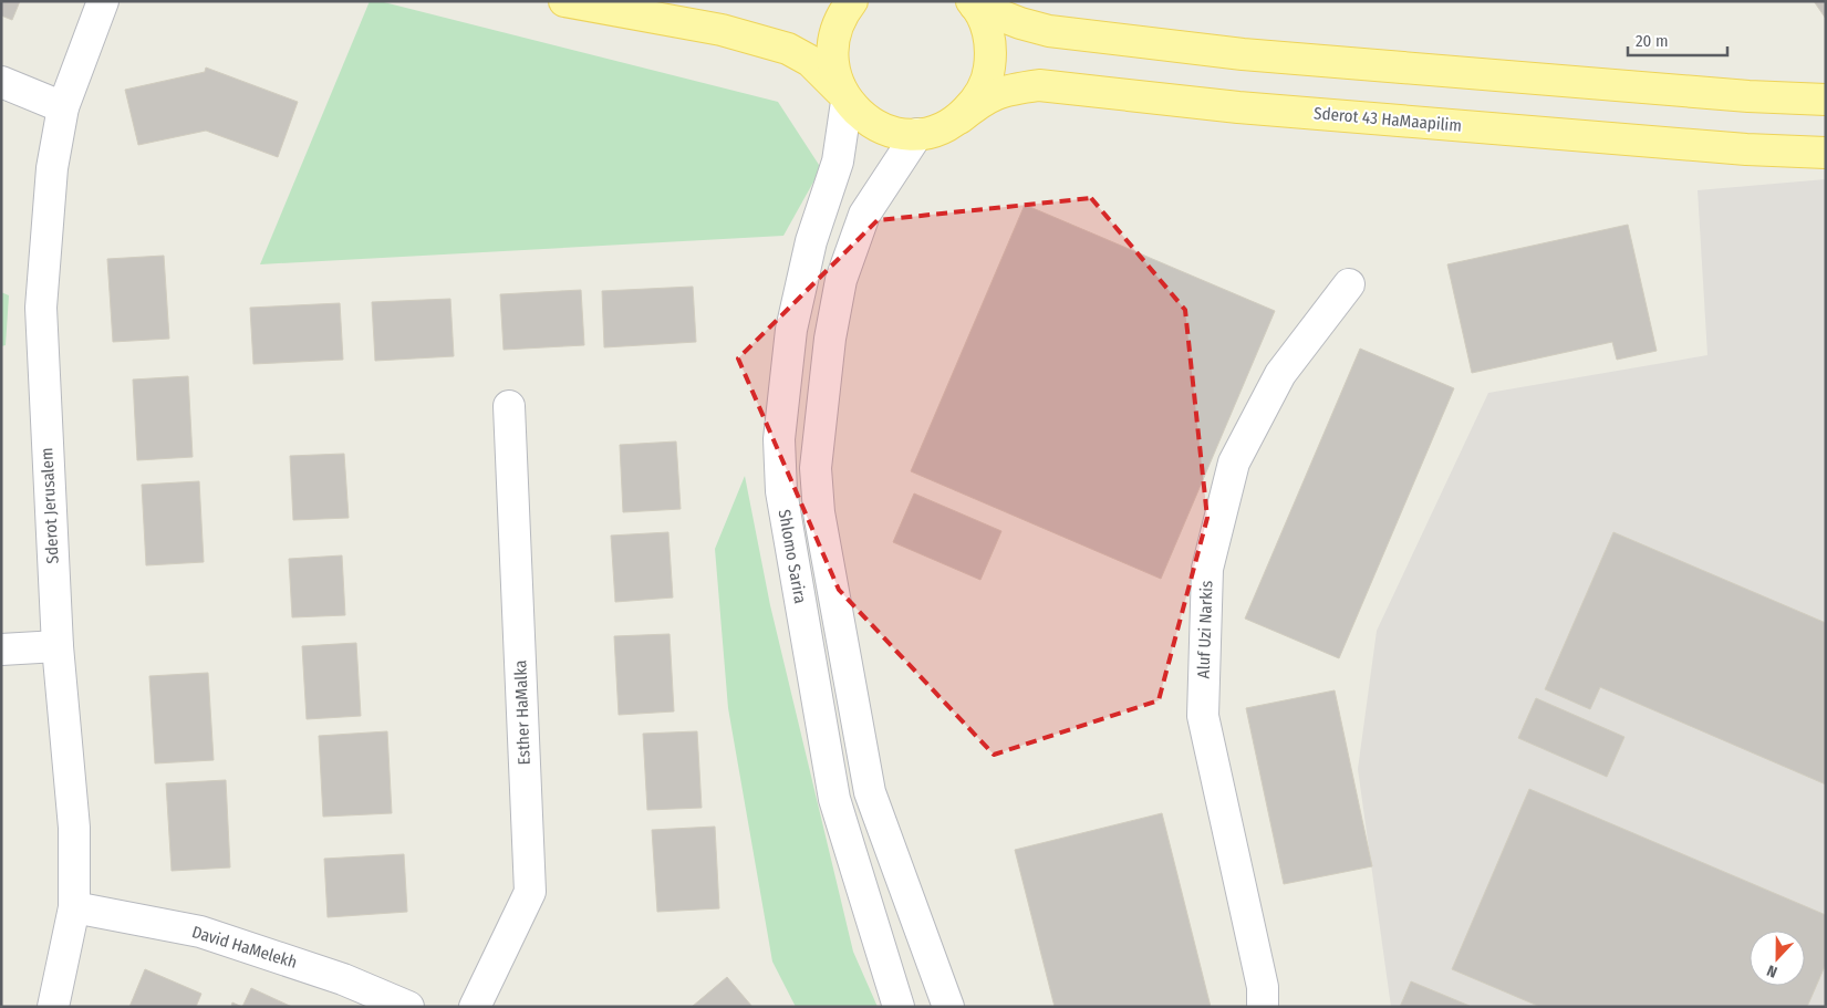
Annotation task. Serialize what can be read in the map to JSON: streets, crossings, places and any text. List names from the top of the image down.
{
  "streets": {
    "main road": ["Sderot 43 HaMaapilim"],
    "street": [
      "Sderot Jerusalem",
      "Shlomo Sarira",
      "Aluf Uzi Narkis",
      "Esther HaMalka",
      "David HaMelekh"
    ]
  },
  "crossings": [
    ["Sderot Jerusalem", "David HaMelekh"]
  ],
  "scale_bar": "20 m",
  "north": "bottom"
}
